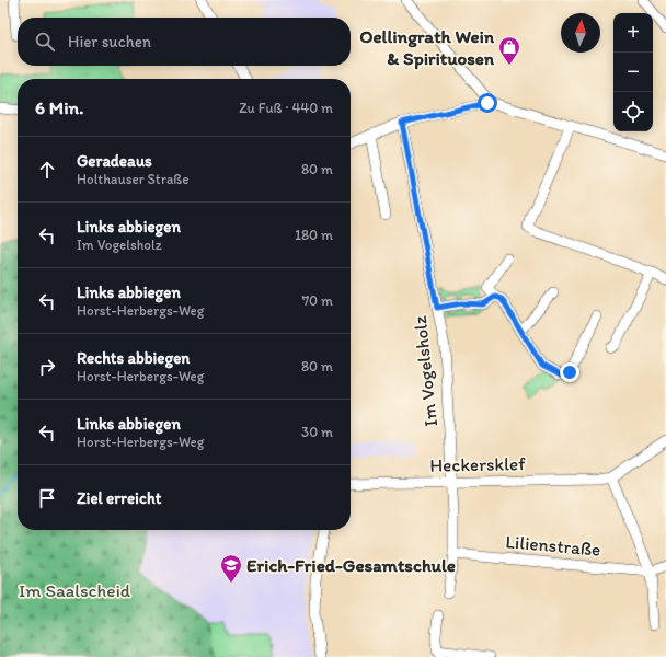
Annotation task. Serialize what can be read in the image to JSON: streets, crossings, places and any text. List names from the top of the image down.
{
  "streets": {
    "street": ["Im Vogelsholz", "Heckersklef", "Lilienstraße"]
  },
  "crossings": [
    ["Im Vogelsholz", "Heckersklef"],
    ["Im Vogelsholz", "Lilienstraße"]
  ],
  "parks": ["Im Saalscheid"],
  "places": {
    "shop": ["Oellingrath Wein & Spirituosen"],
    "school or university": ["Erich-Fried-Gesamtschule"]
  },
  "north": "top",
  "page": {
    "map_buttons": ["+", "−"],
    "search": "Hier suchen",
    "heading": ["6 Min.", "Zu Fuß · 440 m"],
    "list": [
      ["Geradeaus", "Holthauser Straße", "80 m"],
      ["Links abbiegen", "Im Vogelsholz", "180 m"],
      ["Links abbiegen", "Horst-Herbergs-Weg", "70 m"],
      ["Rechts abbiegen", "Horst-Herbergs-Weg", "80 m"],
      ["Links abbiegen", "Horst-Herbergs-Weg", "30 m"],
      "Ziel erreicht"
    ]
  }
}
